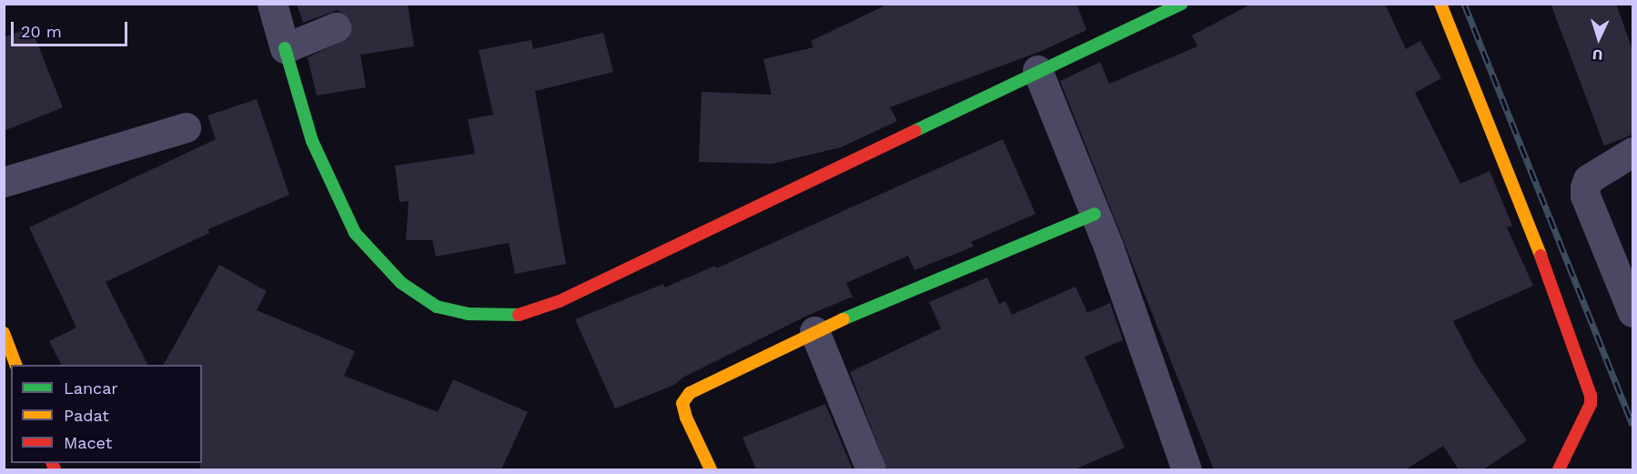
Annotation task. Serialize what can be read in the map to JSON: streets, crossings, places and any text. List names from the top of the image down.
{
  "legend": ["Lancar", "Padat", "Macet"],
  "scale_bar": "20 m",
  "north": "bottom"
}
